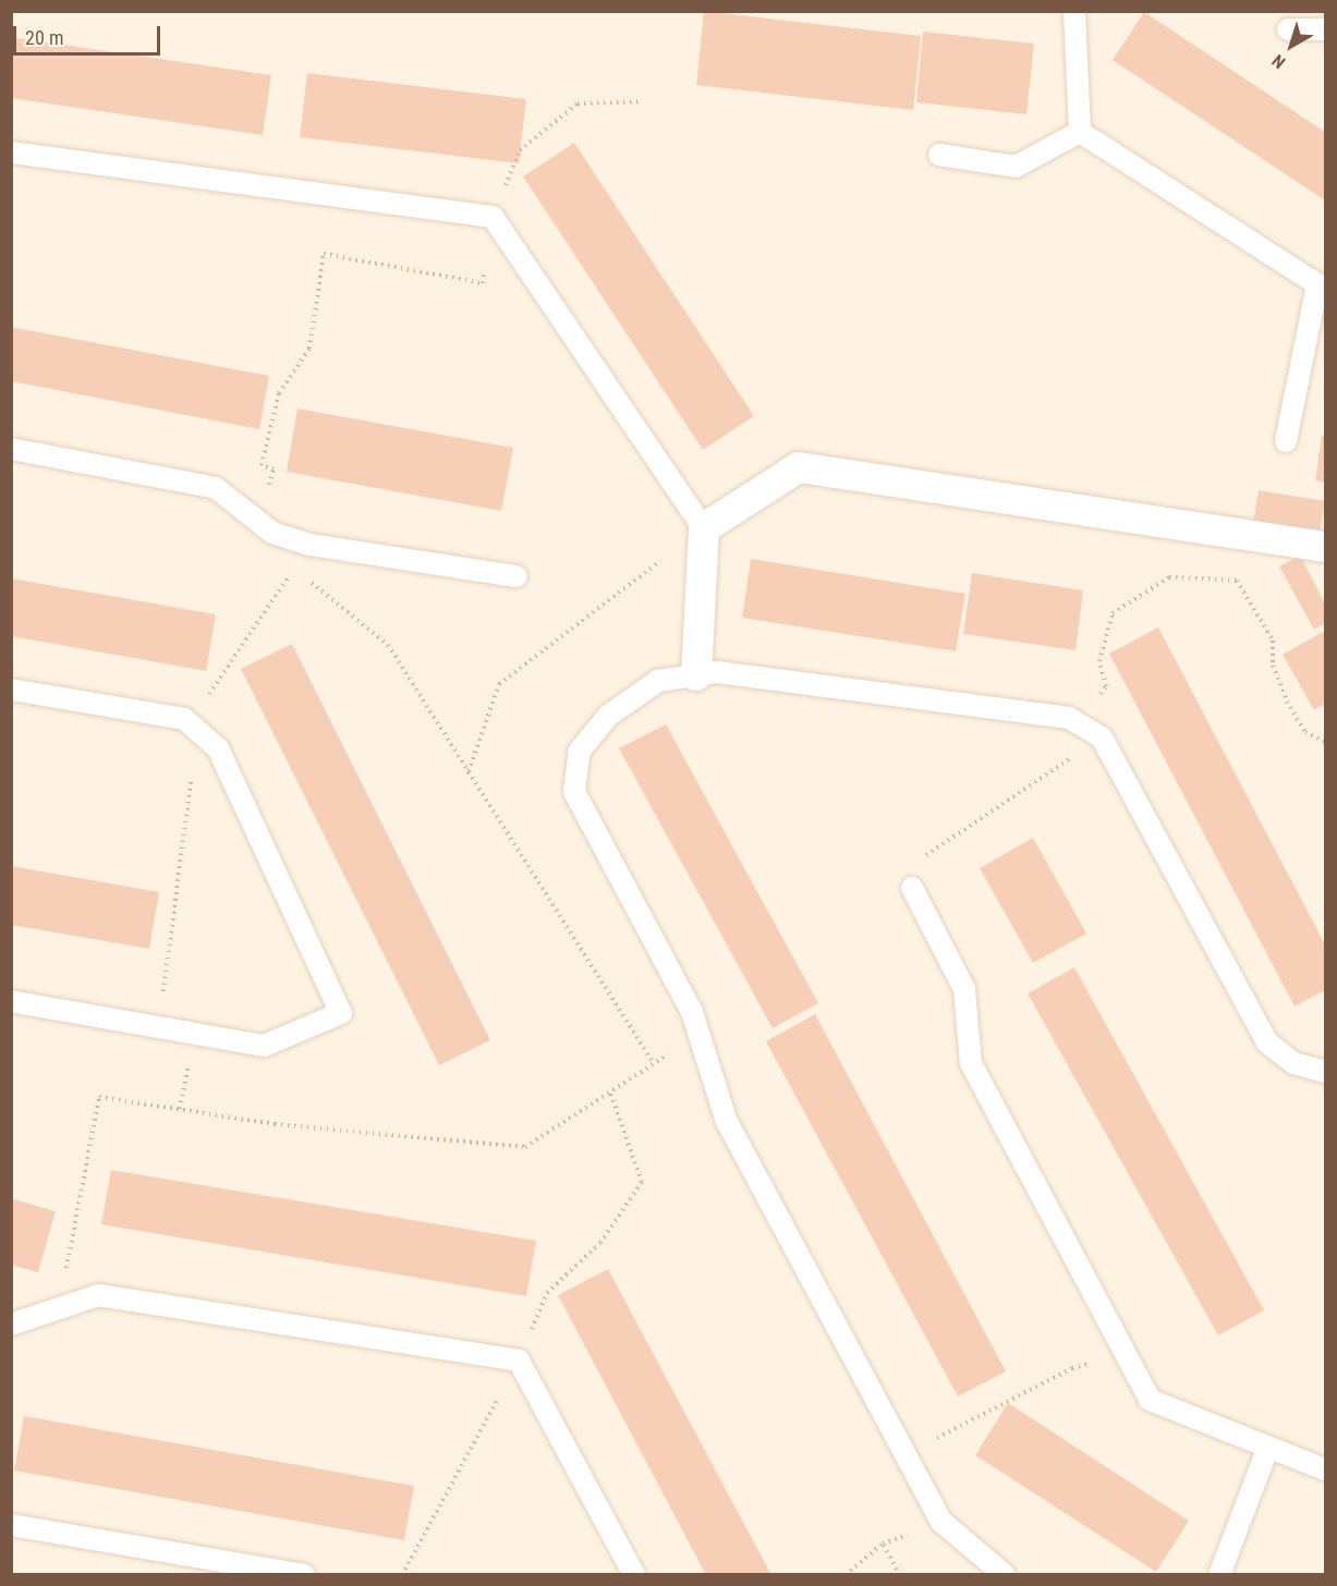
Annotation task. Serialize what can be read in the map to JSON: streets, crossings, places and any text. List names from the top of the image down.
{
  "scale_bar": "20 m",
  "north": "bottom left"
}
